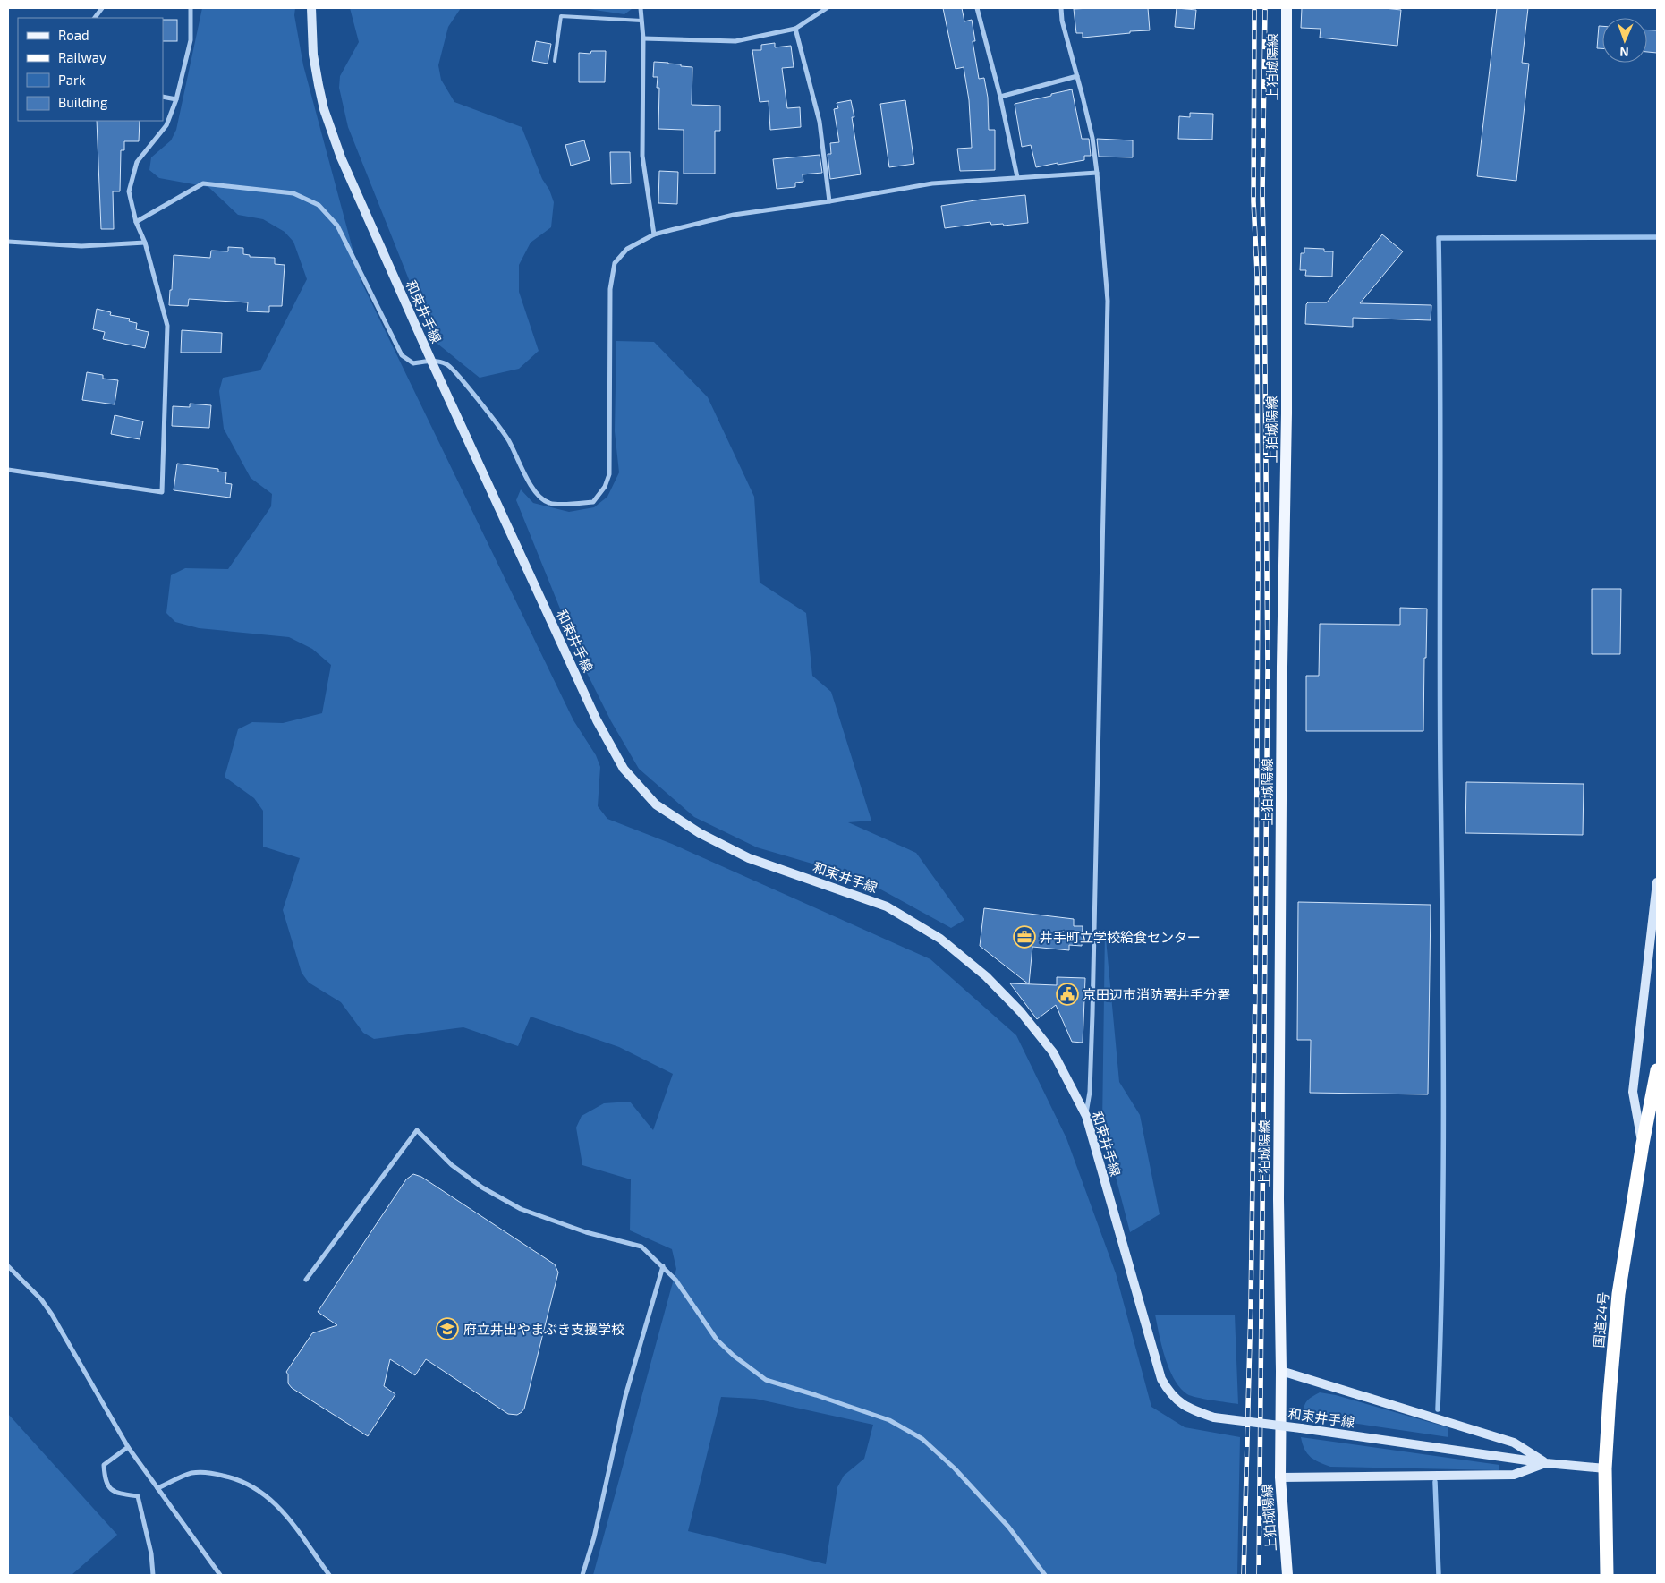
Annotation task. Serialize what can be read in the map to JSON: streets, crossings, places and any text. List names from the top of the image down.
{
  "streets": {
    "highway": ["国道24号"],
    "main road": ["上狛城陽線", "和束井手線"]
  },
  "crossings": [
    ["和束井手線", "国道24号"]
  ],
  "places": {
    "office": ["井手町立学校給食センター"],
    "public building": ["京田辺市消防署井手分署"],
    "school or university": ["府立井出やまぶき支援学校"]
  },
  "legend": [
    "Road",
    "Railway",
    "Park",
    "Building"
  ],
  "north": "bottom"
}
